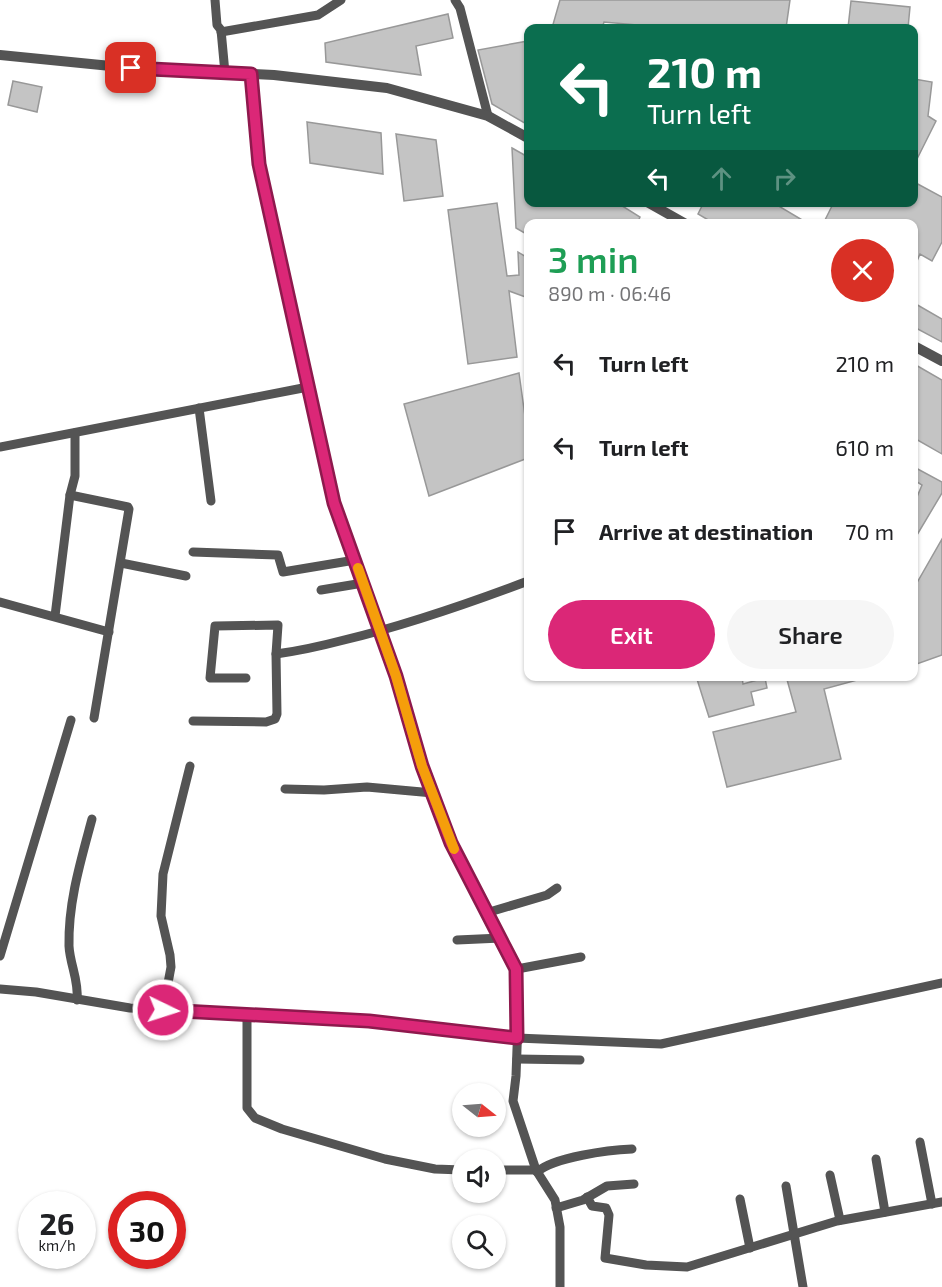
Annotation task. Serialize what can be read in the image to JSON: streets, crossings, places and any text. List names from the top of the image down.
{
  "north": "right",
  "page": {
    "turn": ["210 m", "Turn left"],
    "heading": ["3 min", "890 m · 06:46"],
    "list": [
      {
        "name": "Turn left",
        "value": "210 m"
      },
      {
        "name": "Turn left",
        "value": "610 m"
      },
      {
        "name": "Arrive at destination",
        "value": "70 m"
      }
    ],
    "buttons": ["Exit", "Share"],
    "speed": "26 km/h",
    "limit": "30"
  }
}
